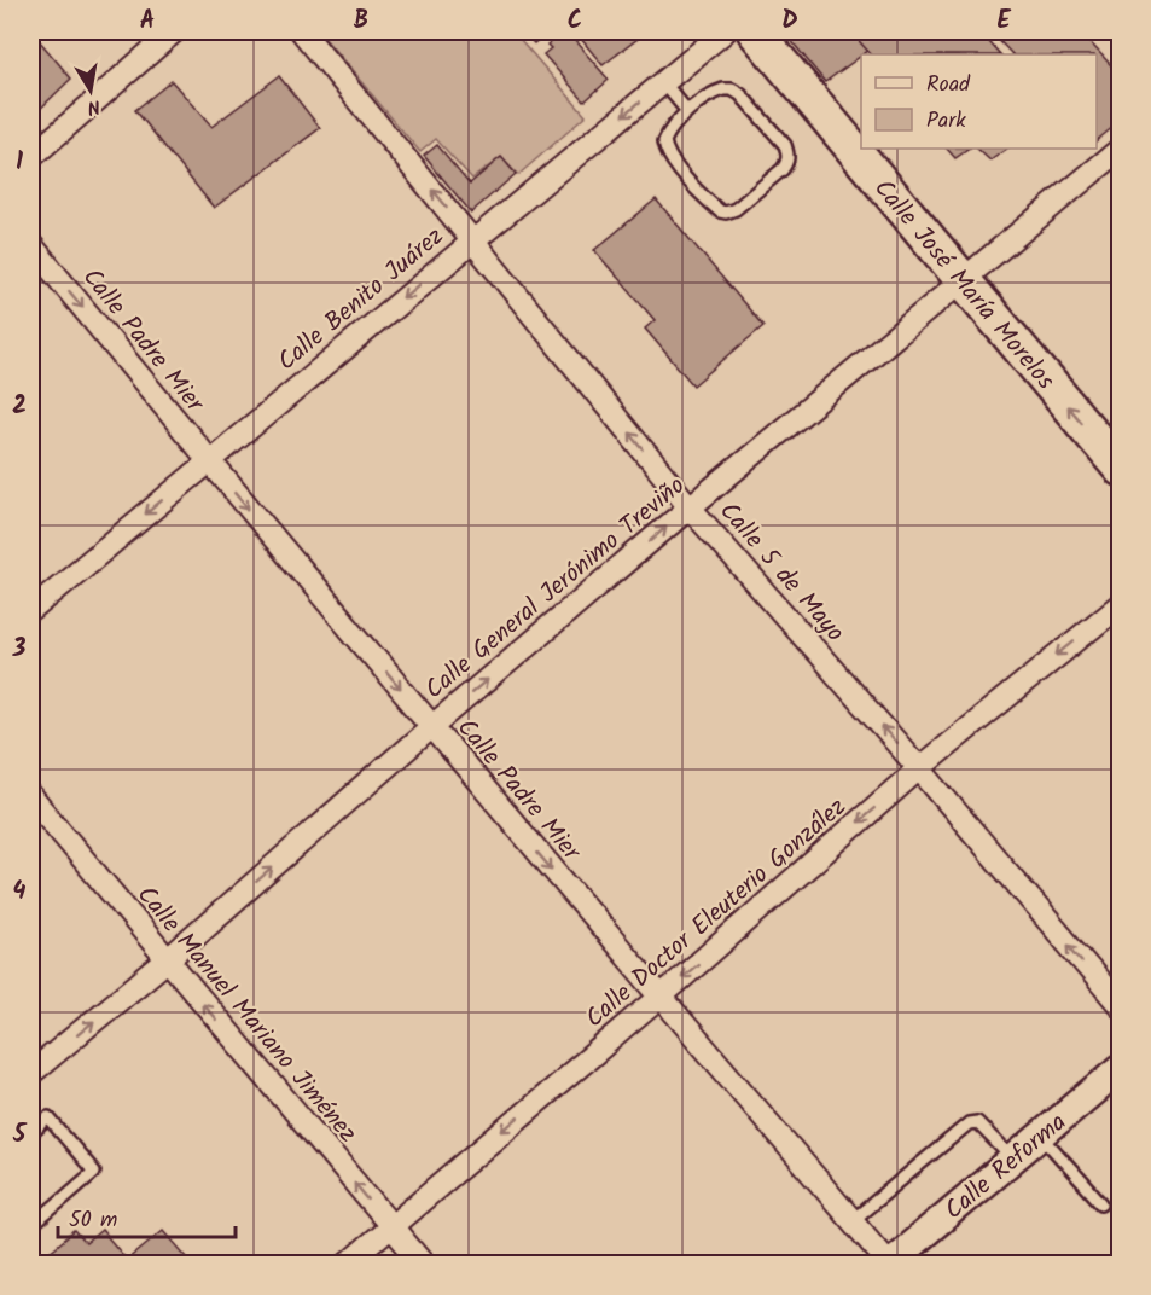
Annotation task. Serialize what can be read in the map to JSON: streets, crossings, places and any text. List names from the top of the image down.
{
  "streets": {
    "main road": ["Calle José María Morelos"],
    "street": [
      "Calle Benito Juárez",
      "Calle Padre Mier",
      "Calle 5 de Mayo",
      "Calle General Jerónimo Treviño",
      "Calle Doctor Eleuterio González",
      "Calle Manuel Mariano Jiménez",
      "Calle Reforma"
    ]
  },
  "crossings": [
    ["Calle José María Morelos", "Calle General Jerónimo Treviño"],
    ["Calle Benito Juárez", "Calle Padre Mier"],
    ["Calle Benito Juárez", "Calle 5 de Mayo"],
    ["Calle Padre Mier", "Calle General Jerónimo Treviño"],
    ["Calle Padre Mier", "Calle Doctor Eleuterio González"],
    ["Calle Padre Mier", "Calle Reforma"],
    ["Calle 5 de Mayo", "Calle General Jerónimo Treviño"],
    ["Calle 5 de Mayo", "Calle Doctor Eleuterio González"],
    ["Calle General Jerónimo Treviño", "Calle Manuel Mariano Jiménez"],
    ["Calle Doctor Eleuterio González", "Calle Manuel Mariano Jiménez"]
  ],
  "one_way": [
    "Calle José María Morelos",
    "Calle Benito Juárez",
    "Calle Padre Mier",
    "Calle 5 de Mayo",
    "Calle General Jerónimo Treviño",
    "Calle Doctor Eleuterio González",
    "Calle Manuel Mariano Jiménez"
  ],
  "legend": ["Road", "Park"],
  "scale_bar": "50 m",
  "north": "bottom",
  "grid": {
    "columns": [
      "A",
      "B",
      "C",
      "D",
      "E"
    ],
    "rows": [
      "1",
      "2",
      "3",
      "4",
      "5"
    ]
  }
}
